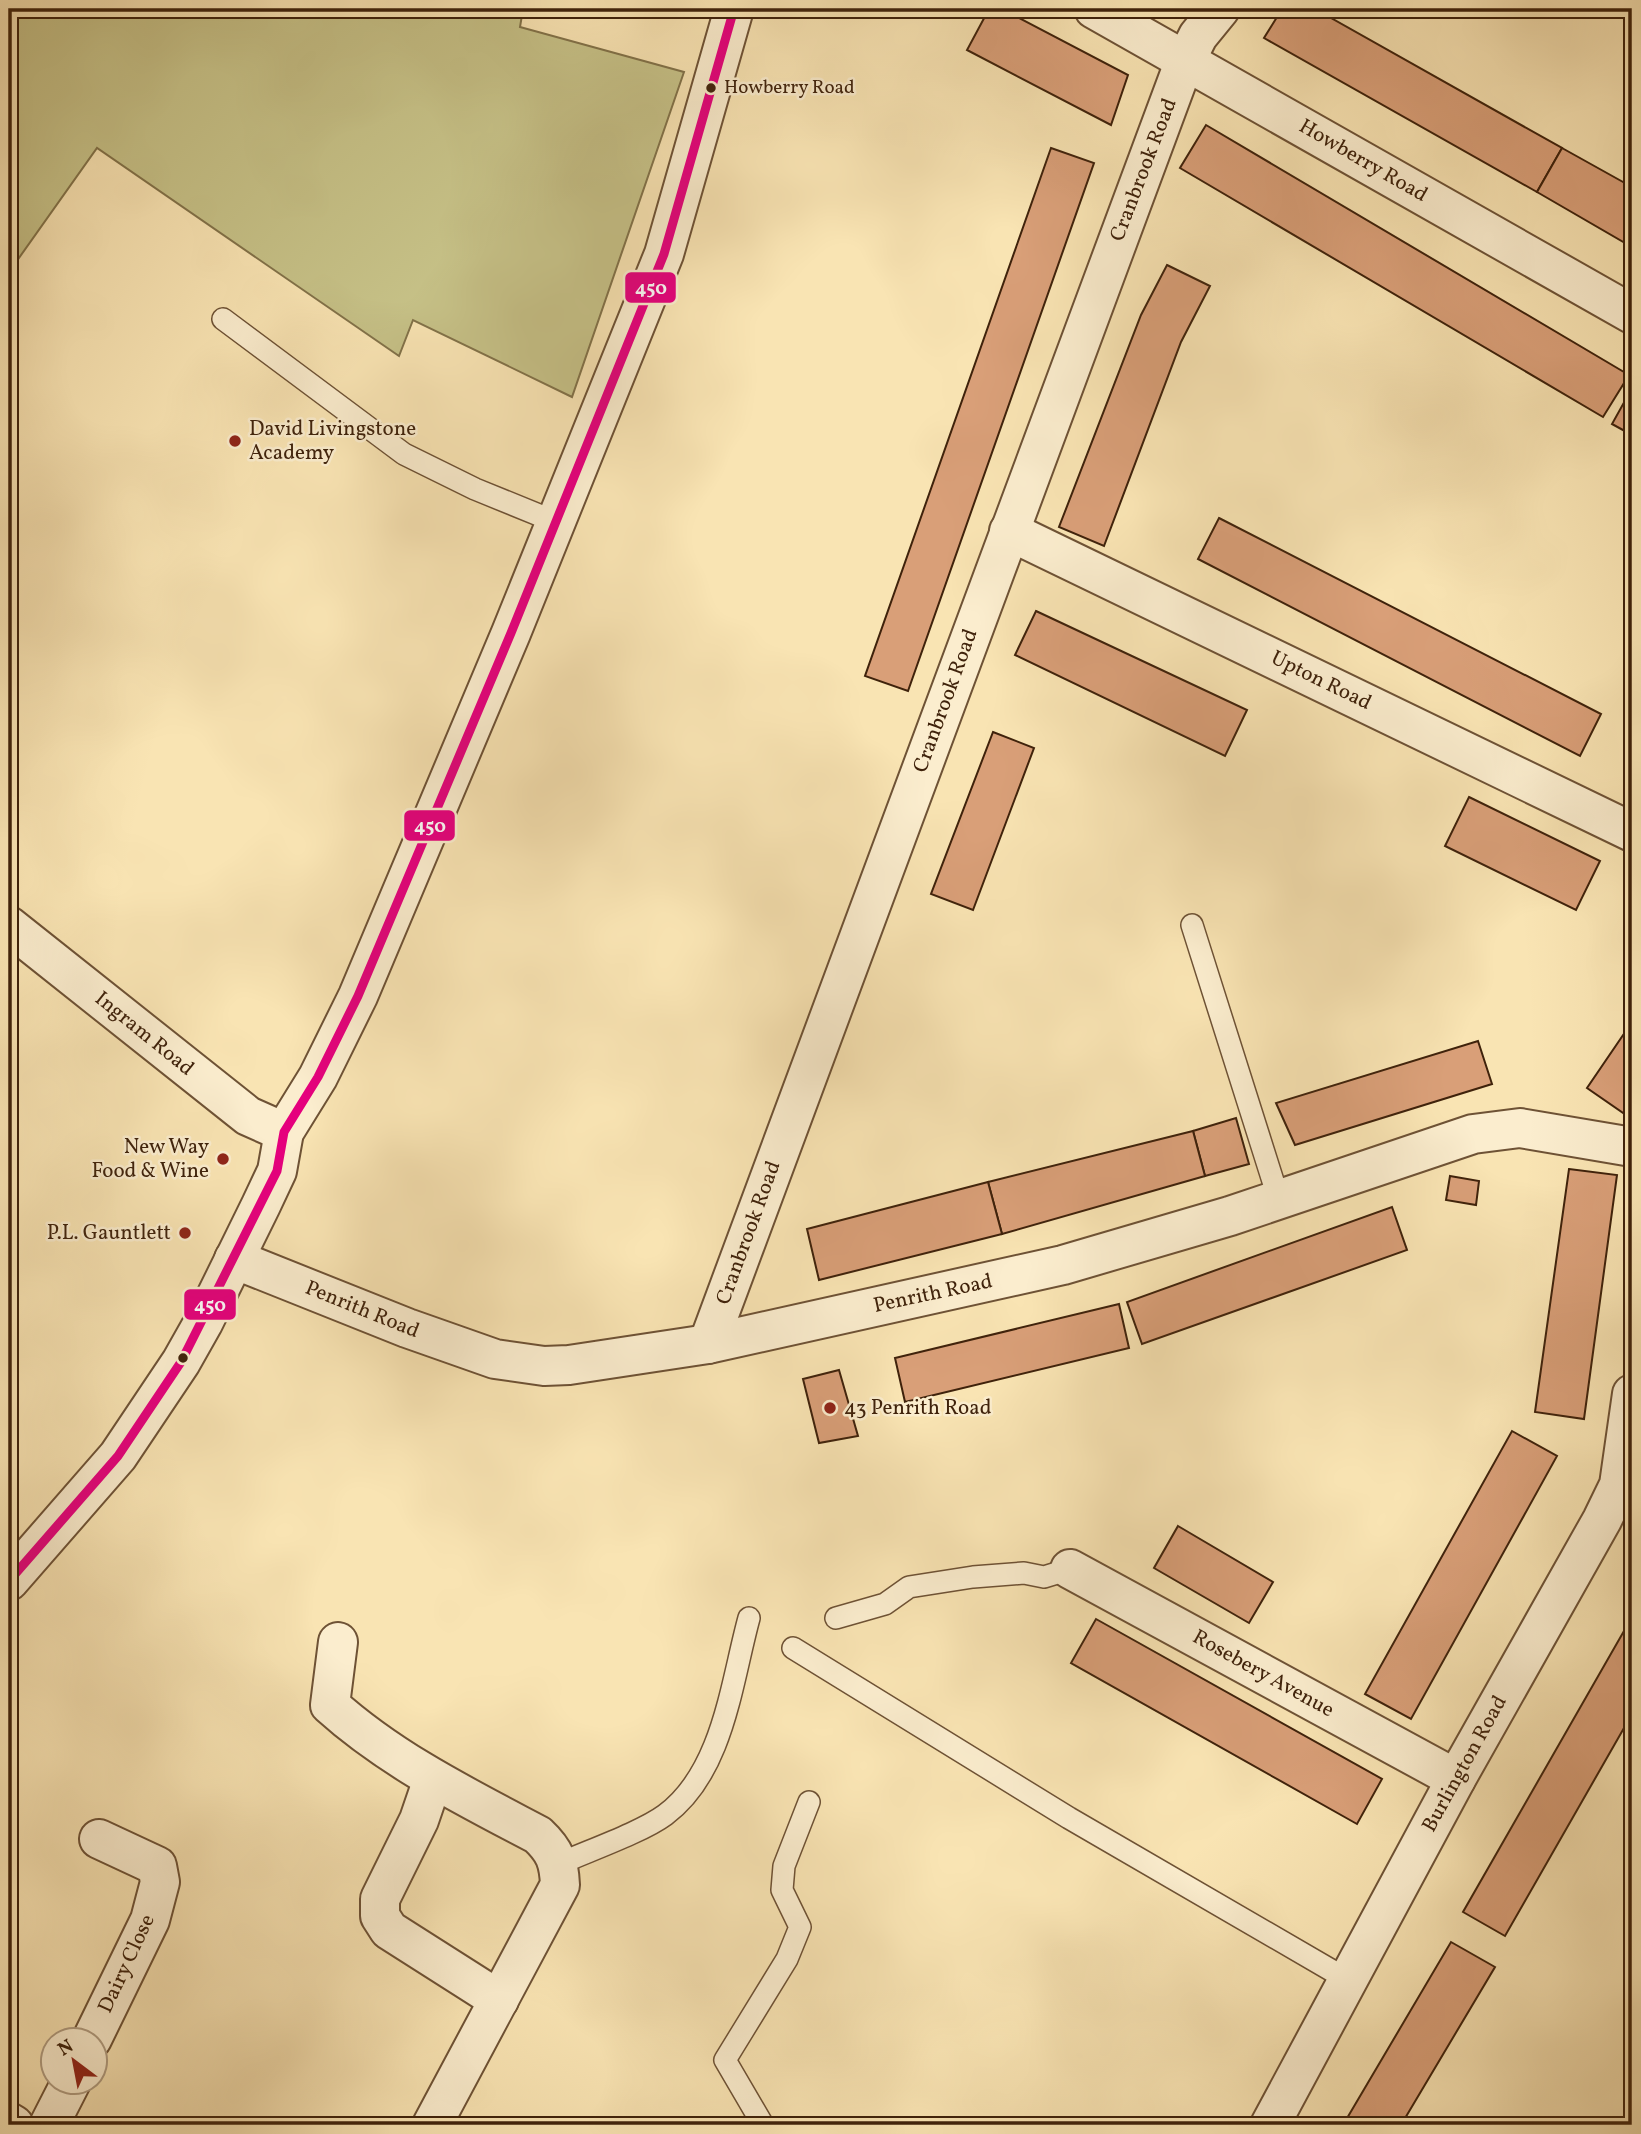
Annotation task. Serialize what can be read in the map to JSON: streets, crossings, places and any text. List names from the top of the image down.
{
  "streets": {
    "street": [
      "Howberry Road",
      "Cranbrook Road",
      "Upton Road",
      "Ingram Road",
      "Penrith Road",
      "Rosebery Avenue",
      "Burlington Road",
      "Dairy Close"
    ]
  },
  "crossings": [
    ["Howberry Road", "Cranbrook Road"],
    ["Cranbrook Road", "Upton Road"],
    ["Cranbrook Road", "Penrith Road"],
    ["Rosebery Avenue", "Burlington Road"]
  ],
  "places": [
    "Howberry Road",
    "David Livingstone Academy",
    "New Way Food & Wine",
    "P.L. Gauntlett",
    "43 Penrith Road"
  ],
  "lines": ["transit line 450"],
  "north": "top left"
}
